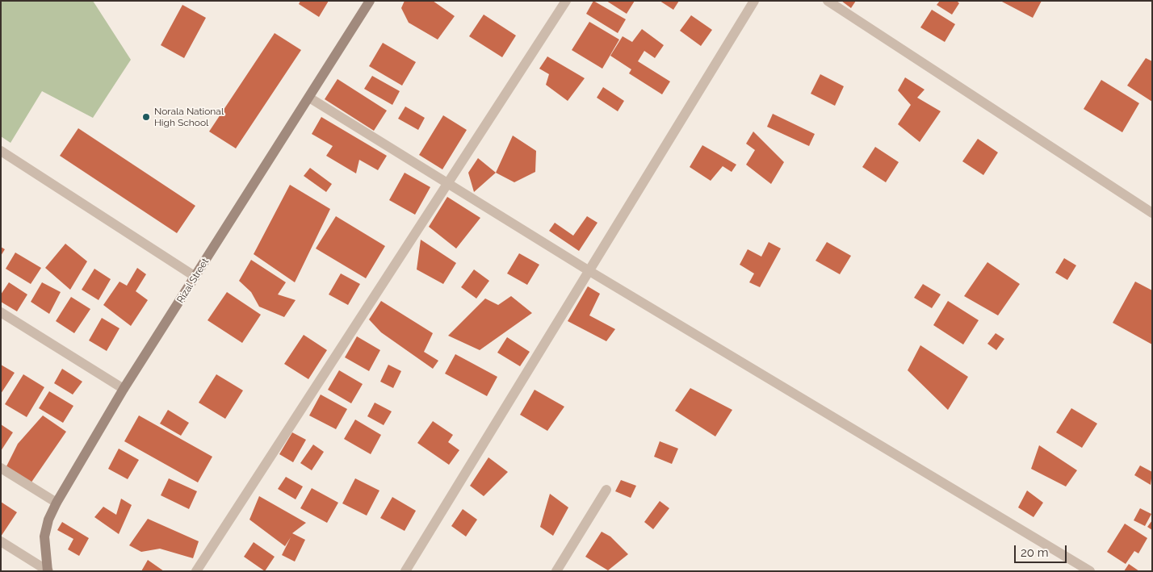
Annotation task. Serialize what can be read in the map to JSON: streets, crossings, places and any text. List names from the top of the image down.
{
  "streets": {
    "main road": ["Rizal Street"]
  },
  "places": ["Norala National High School"],
  "scale_bar": "20 m"
}
